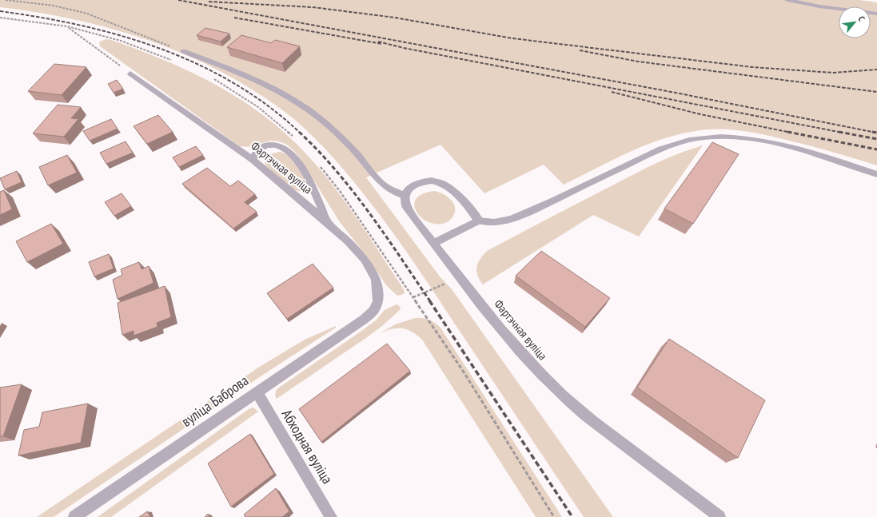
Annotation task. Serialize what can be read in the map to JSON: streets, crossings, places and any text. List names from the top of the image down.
{
  "streets": {
    "street": ["Фартэчная вуліца", "вуліца Баброва", "Абходная вуліца"]
  },
  "crossings": [
    ["Фартэчная вуліца", "вуліца Баброва"],
    ["вуліца Баброва", "Абходная вуліца"]
  ],
  "north": "top right"
}
